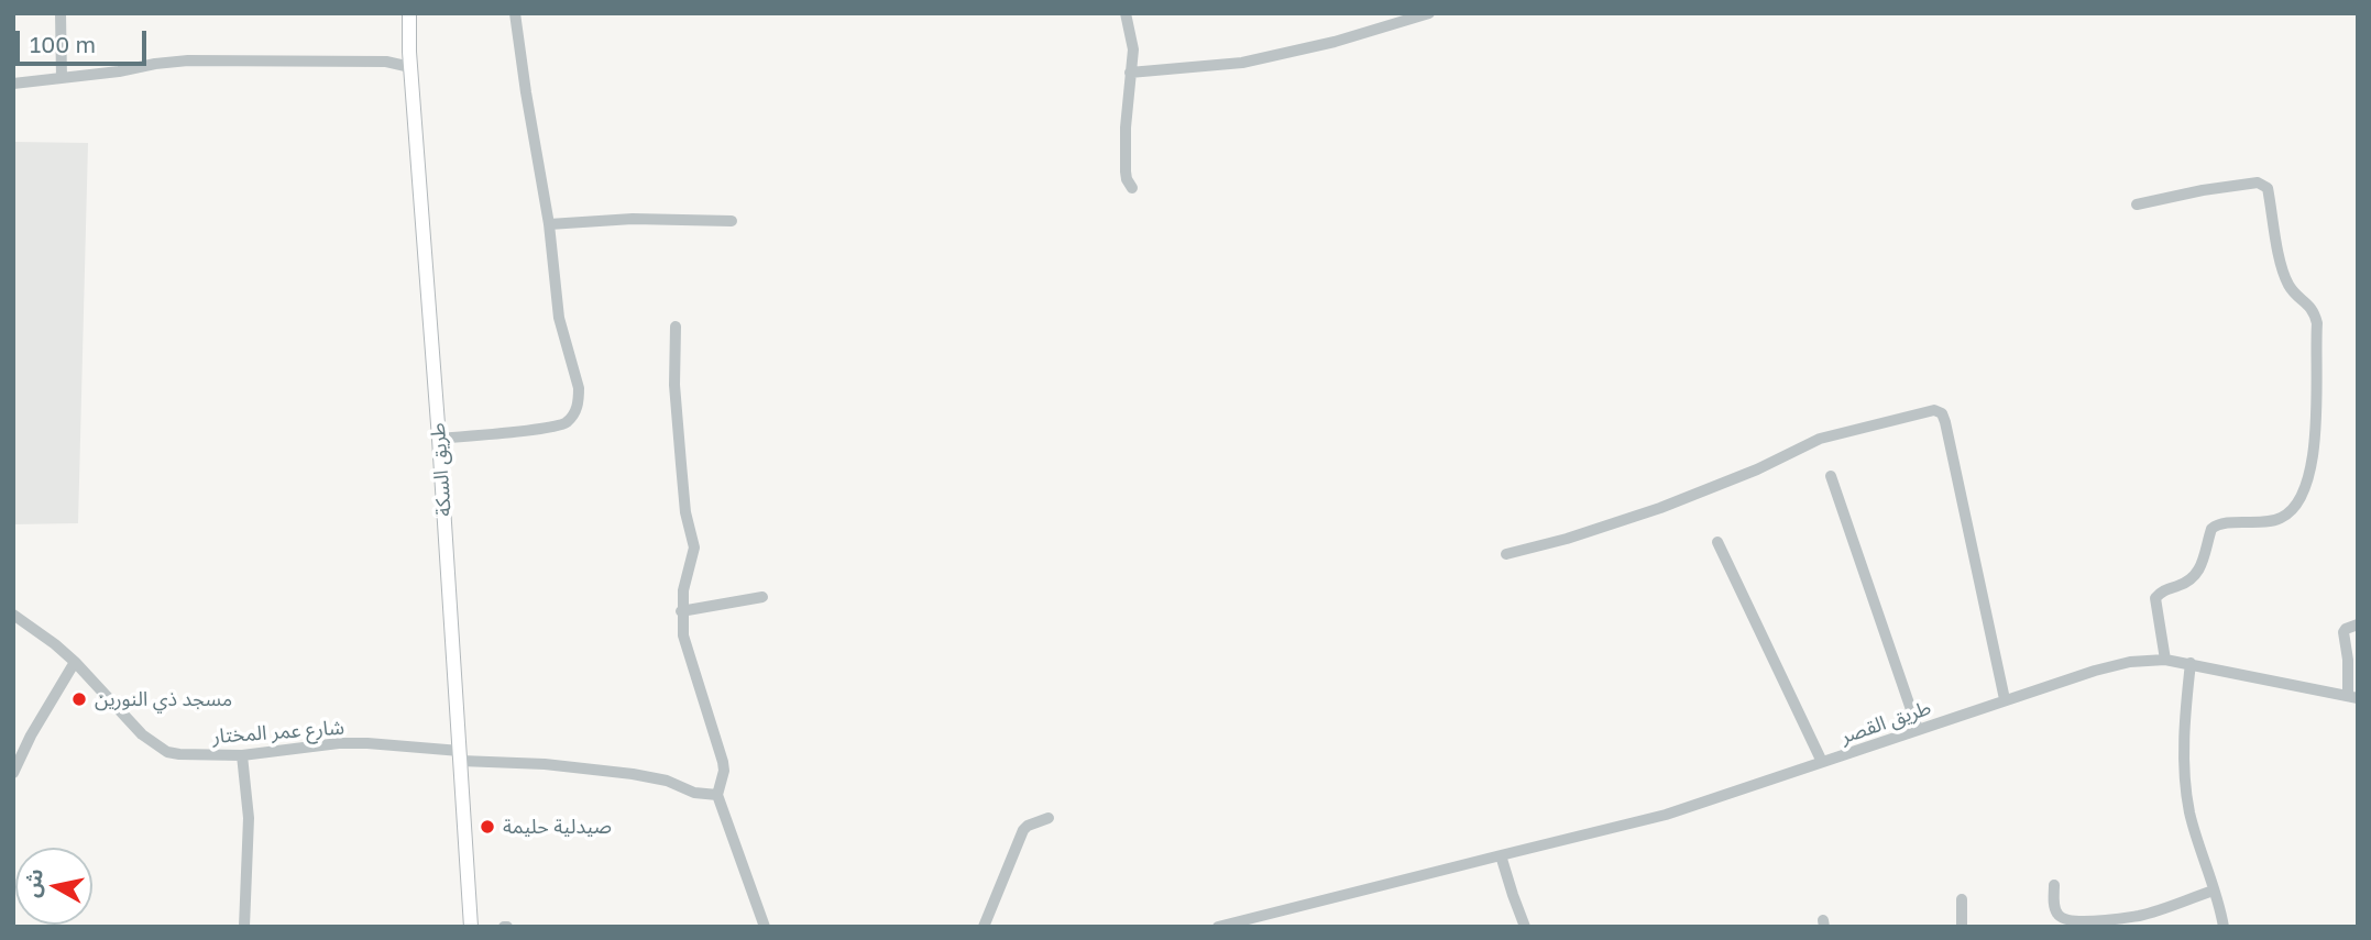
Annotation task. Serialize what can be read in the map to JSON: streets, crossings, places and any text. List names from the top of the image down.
{
  "streets": {
    "main road": ["طريق السكة"],
    "street": ["طريق القصر", "شارع عمر المختار"]
  },
  "crossings": [
    ["طريق السكة", "شارع عمر المختار"]
  ],
  "places": ["مسجد ذي النورين", "صيدلية حليمة"],
  "scale_bar": "100 m",
  "north": "left"
}
